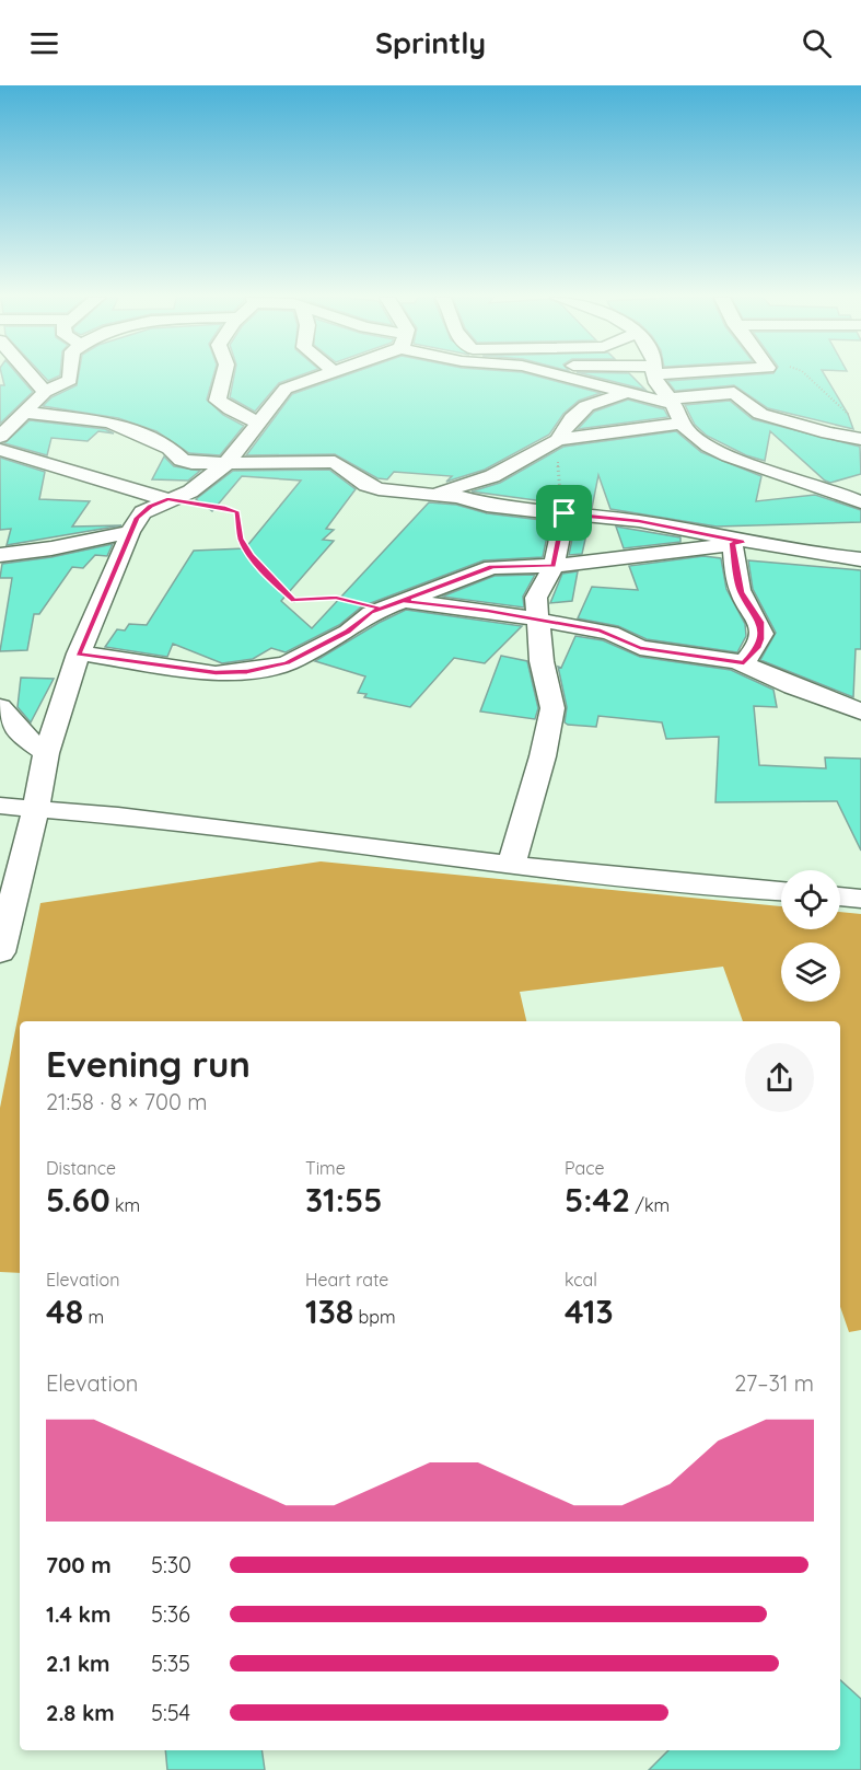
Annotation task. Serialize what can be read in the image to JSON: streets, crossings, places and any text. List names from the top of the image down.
{
  "page": {
    "header": "Sprintly",
    "heading": ["Evening run", "21:58 · 8 × 700 m"],
    "stats": [
      ["Distance", "5.60 km"],
      ["Time", "31:55"],
      ["Pace", "5:42 /km"],
      ["Elevation", "48 m"],
      ["Heart rate", "138 bpm"],
      ["kcal", "413"]
    ],
    "chart": ["Elevation", "27–31 m"],
    "list": [
      {
        "name": "700 m",
        "note": "5:30"
      },
      {
        "name": "1.4 km",
        "note": "5:36"
      },
      {
        "name": "2.1 km",
        "note": "5:35"
      },
      {
        "name": "2.8 km",
        "note": "5:54"
      }
    ]
  }
}
